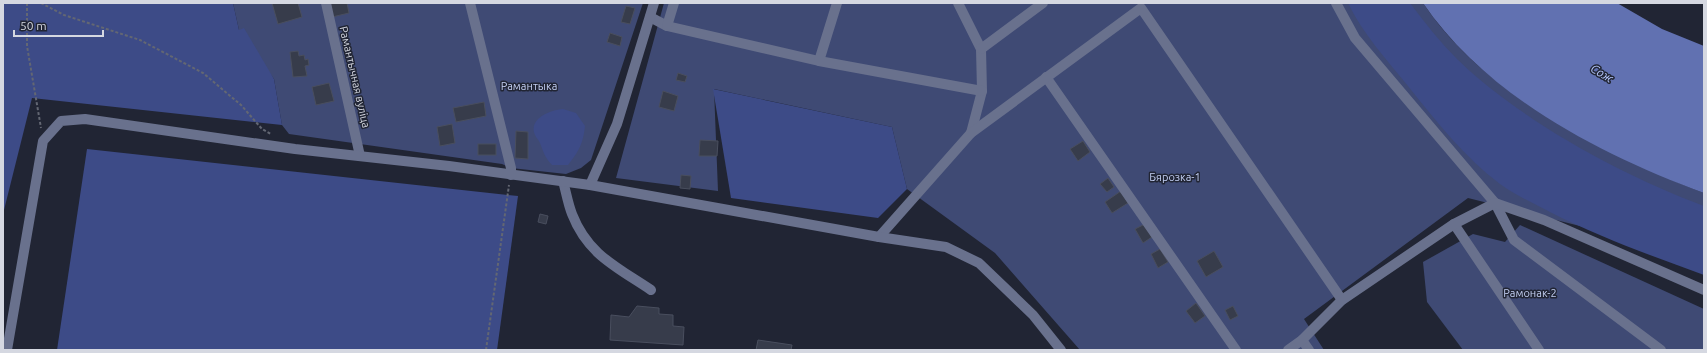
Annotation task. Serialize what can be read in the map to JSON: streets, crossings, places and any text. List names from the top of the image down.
{
  "streets": {
    "street": ["Рамантычная вуліца"]
  },
  "water": ["Сож"],
  "parks": ["Рамантыка", "Бярозка-1", "Рамонак-2"],
  "scale_bar": "50 m"
}
